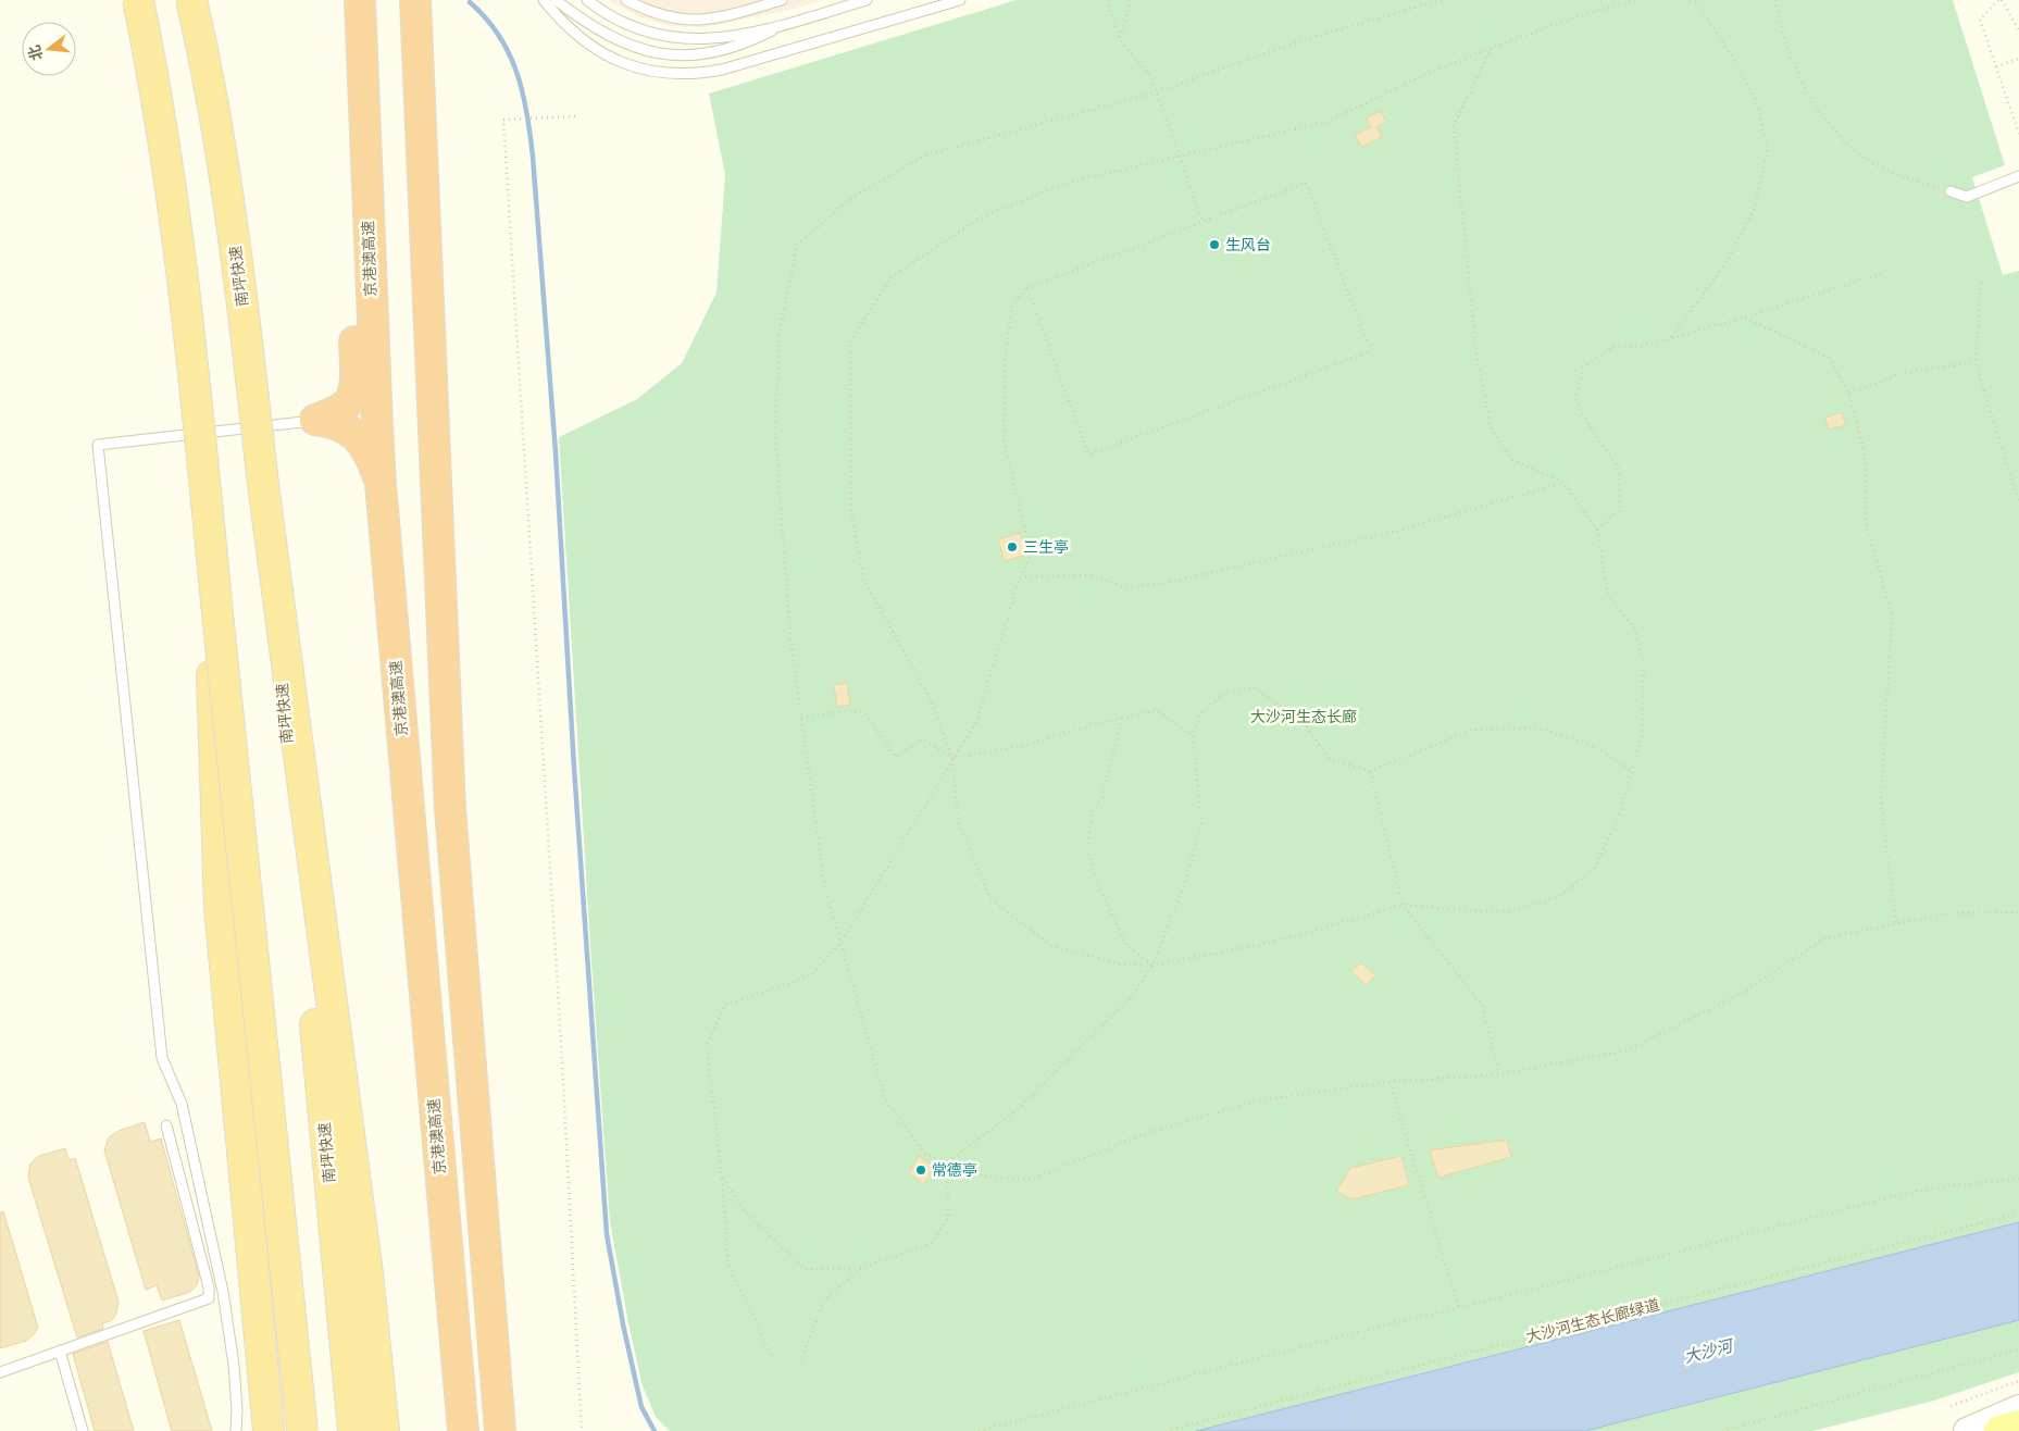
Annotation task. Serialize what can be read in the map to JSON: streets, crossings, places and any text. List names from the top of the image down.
{
  "streets": {
    "highway": ["京港澳高速", "南坪快速"],
    "path": ["大沙河生态长廊绿道"]
  },
  "water": ["大沙河"],
  "parks": ["大沙河生态长廊"],
  "places": ["生风台", "三生亭", "常德亭"],
  "north": "left"
}
